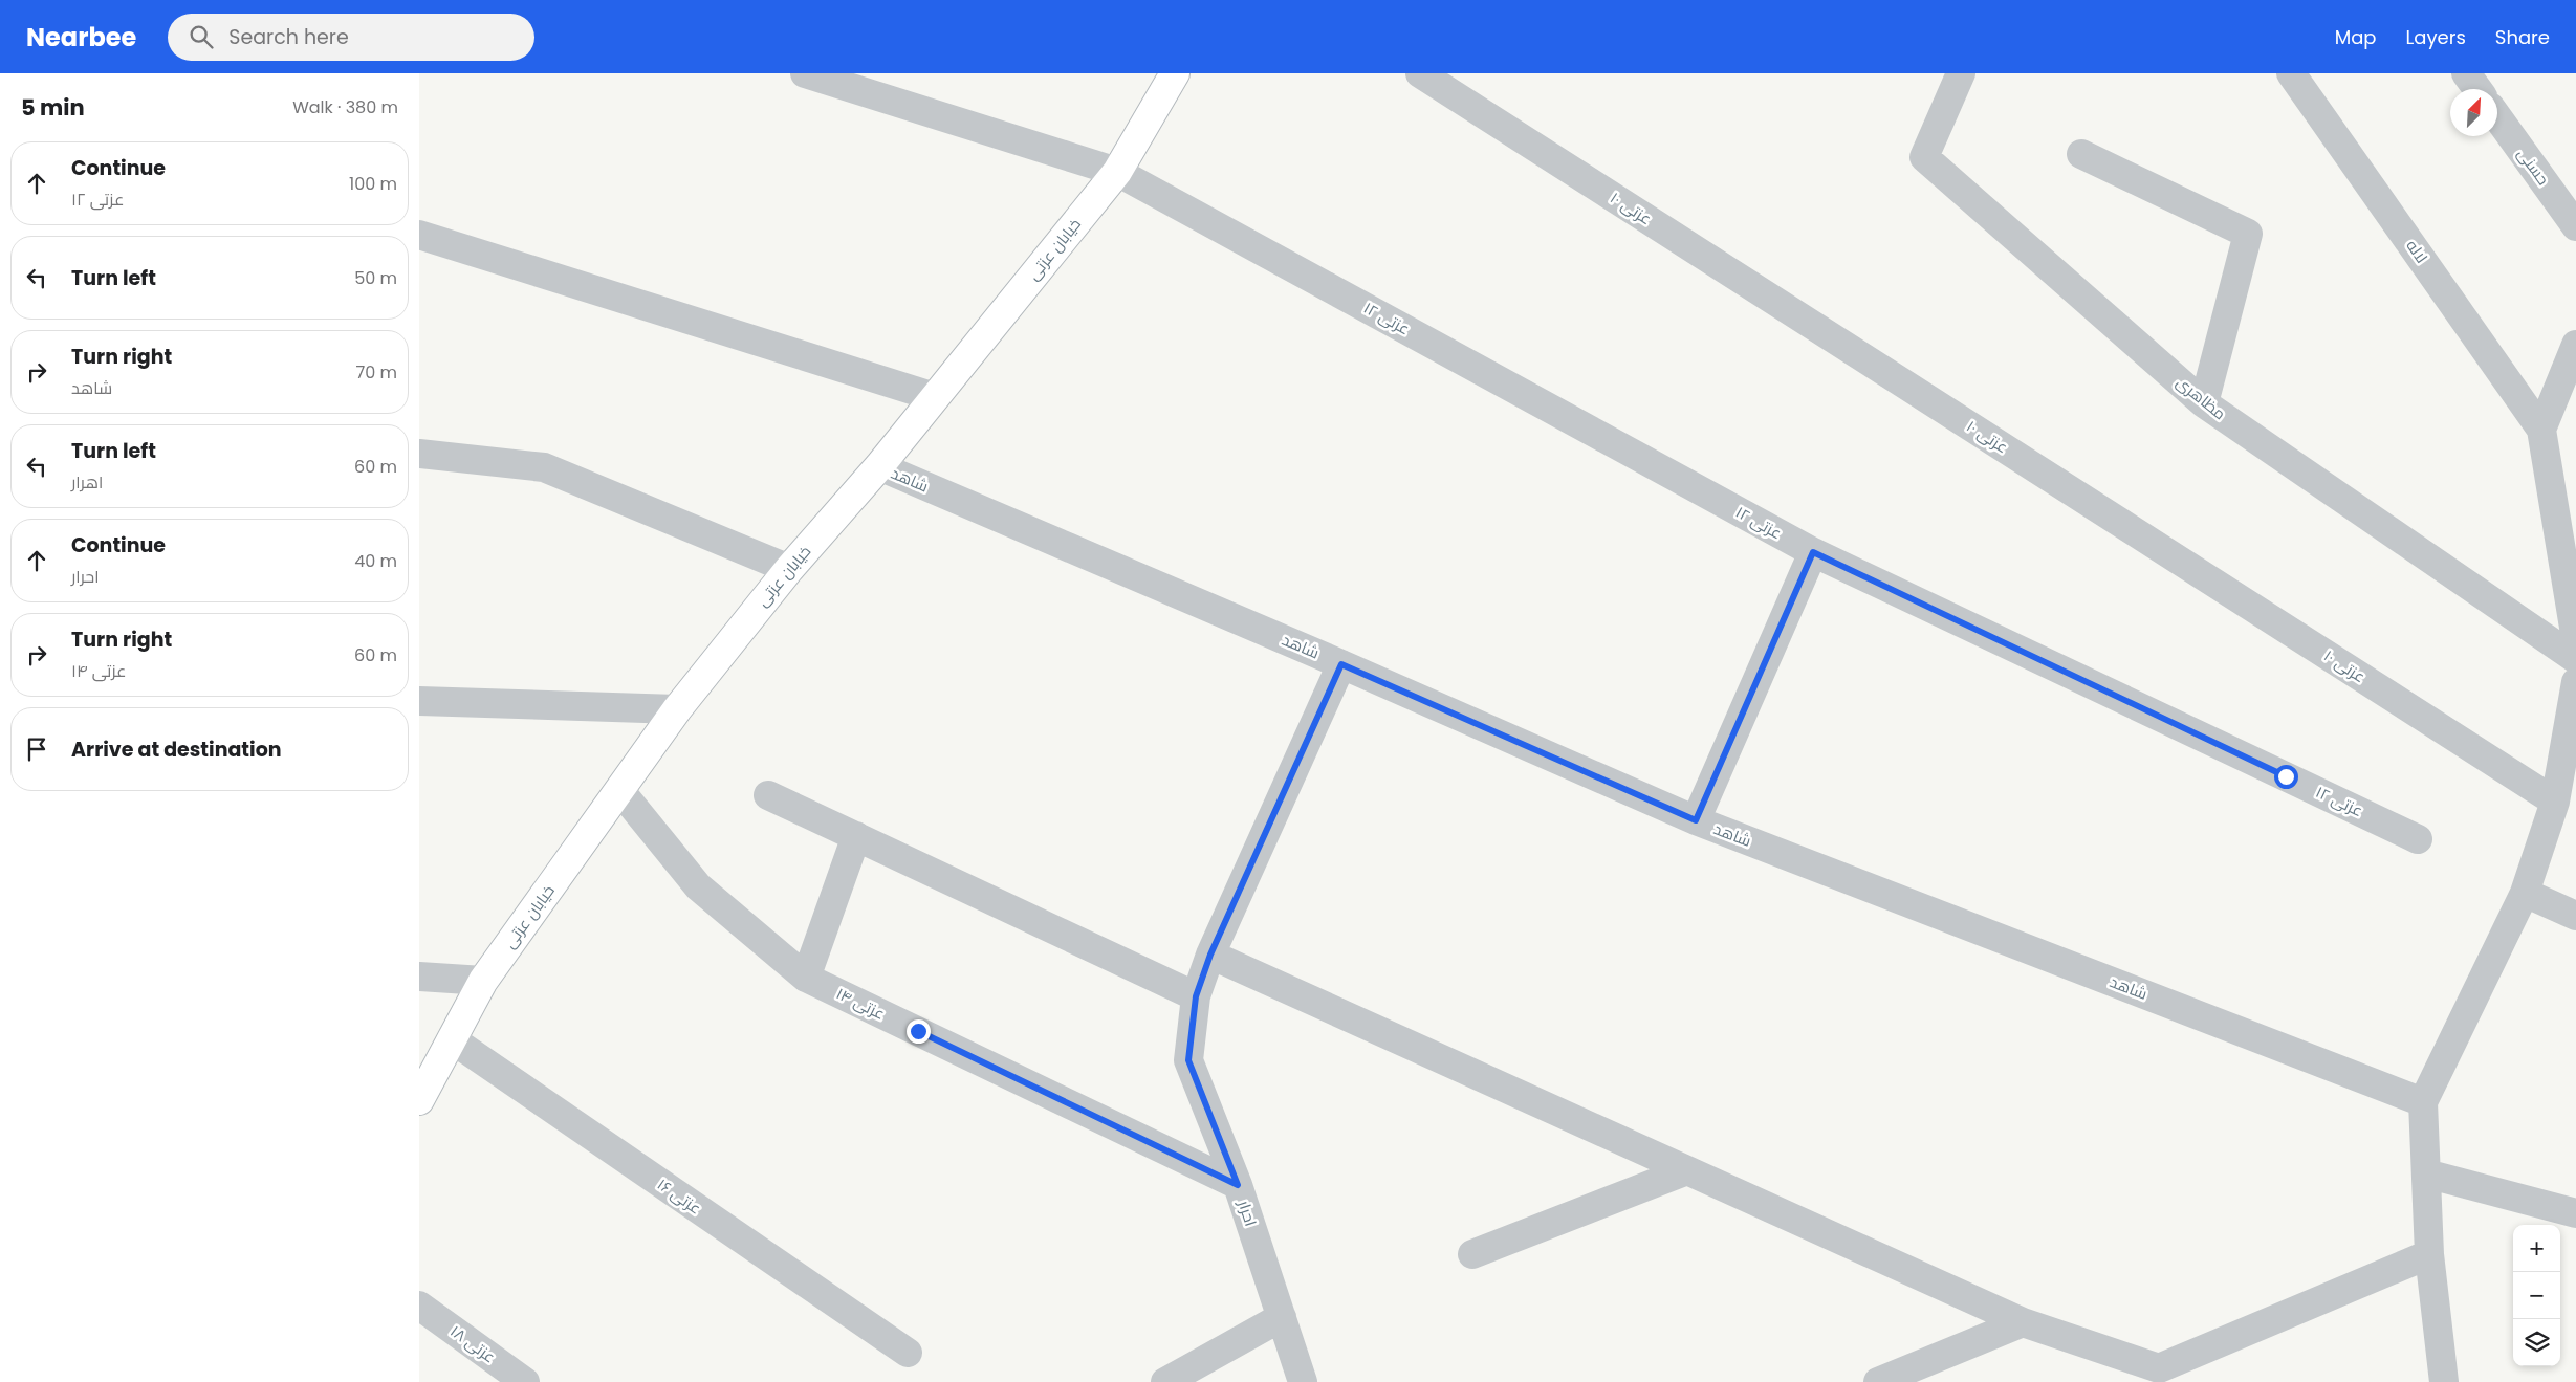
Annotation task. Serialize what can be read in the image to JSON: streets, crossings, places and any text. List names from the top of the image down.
{
  "streets": {
    "street": [
      "حسنی",
      "عزتی ۱۰",
      "خیابان عزتی",
      "لاله",
      "عزتی ۱۲",
      "مظاهری",
      "شاهد",
      "عزتی ۱۴",
      "عزتی ۱۶",
      "احرار",
      "عزتی ۱۸"
    ]
  },
  "crossings": [
    ["خیابان عزتی", "عزتی ۱۲"],
    ["خیابان عزتی", "شاهد"],
    ["خیابان عزتی", "عزتی ۱۴"],
    ["خیابان عزتی", "عزتی ۱۶"],
    ["شاهد", "احرار"],
    ["عزتی ۱۴", "احرار"]
  ],
  "north": "top right",
  "page": {
    "header": "Nearbee",
    "search": "Search here",
    "nav": ["Map", "Layers", "Share"],
    "heading": ["5 min", "Walk · 380 m"],
    "list": [
      ["Continue", "عزتی ۱۲", "100 m"],
      ["Turn left", "50 m"],
      ["Turn right", "شاهد", "70 m"],
      ["Turn left", "اهرار", "60 m"],
      ["Continue", "احرار", "40 m"],
      ["Turn right", "عزتی ۱۴", "60 m"],
      "Arrive at destination"
    ],
    "map_buttons": ["+", "−"]
  }
}
